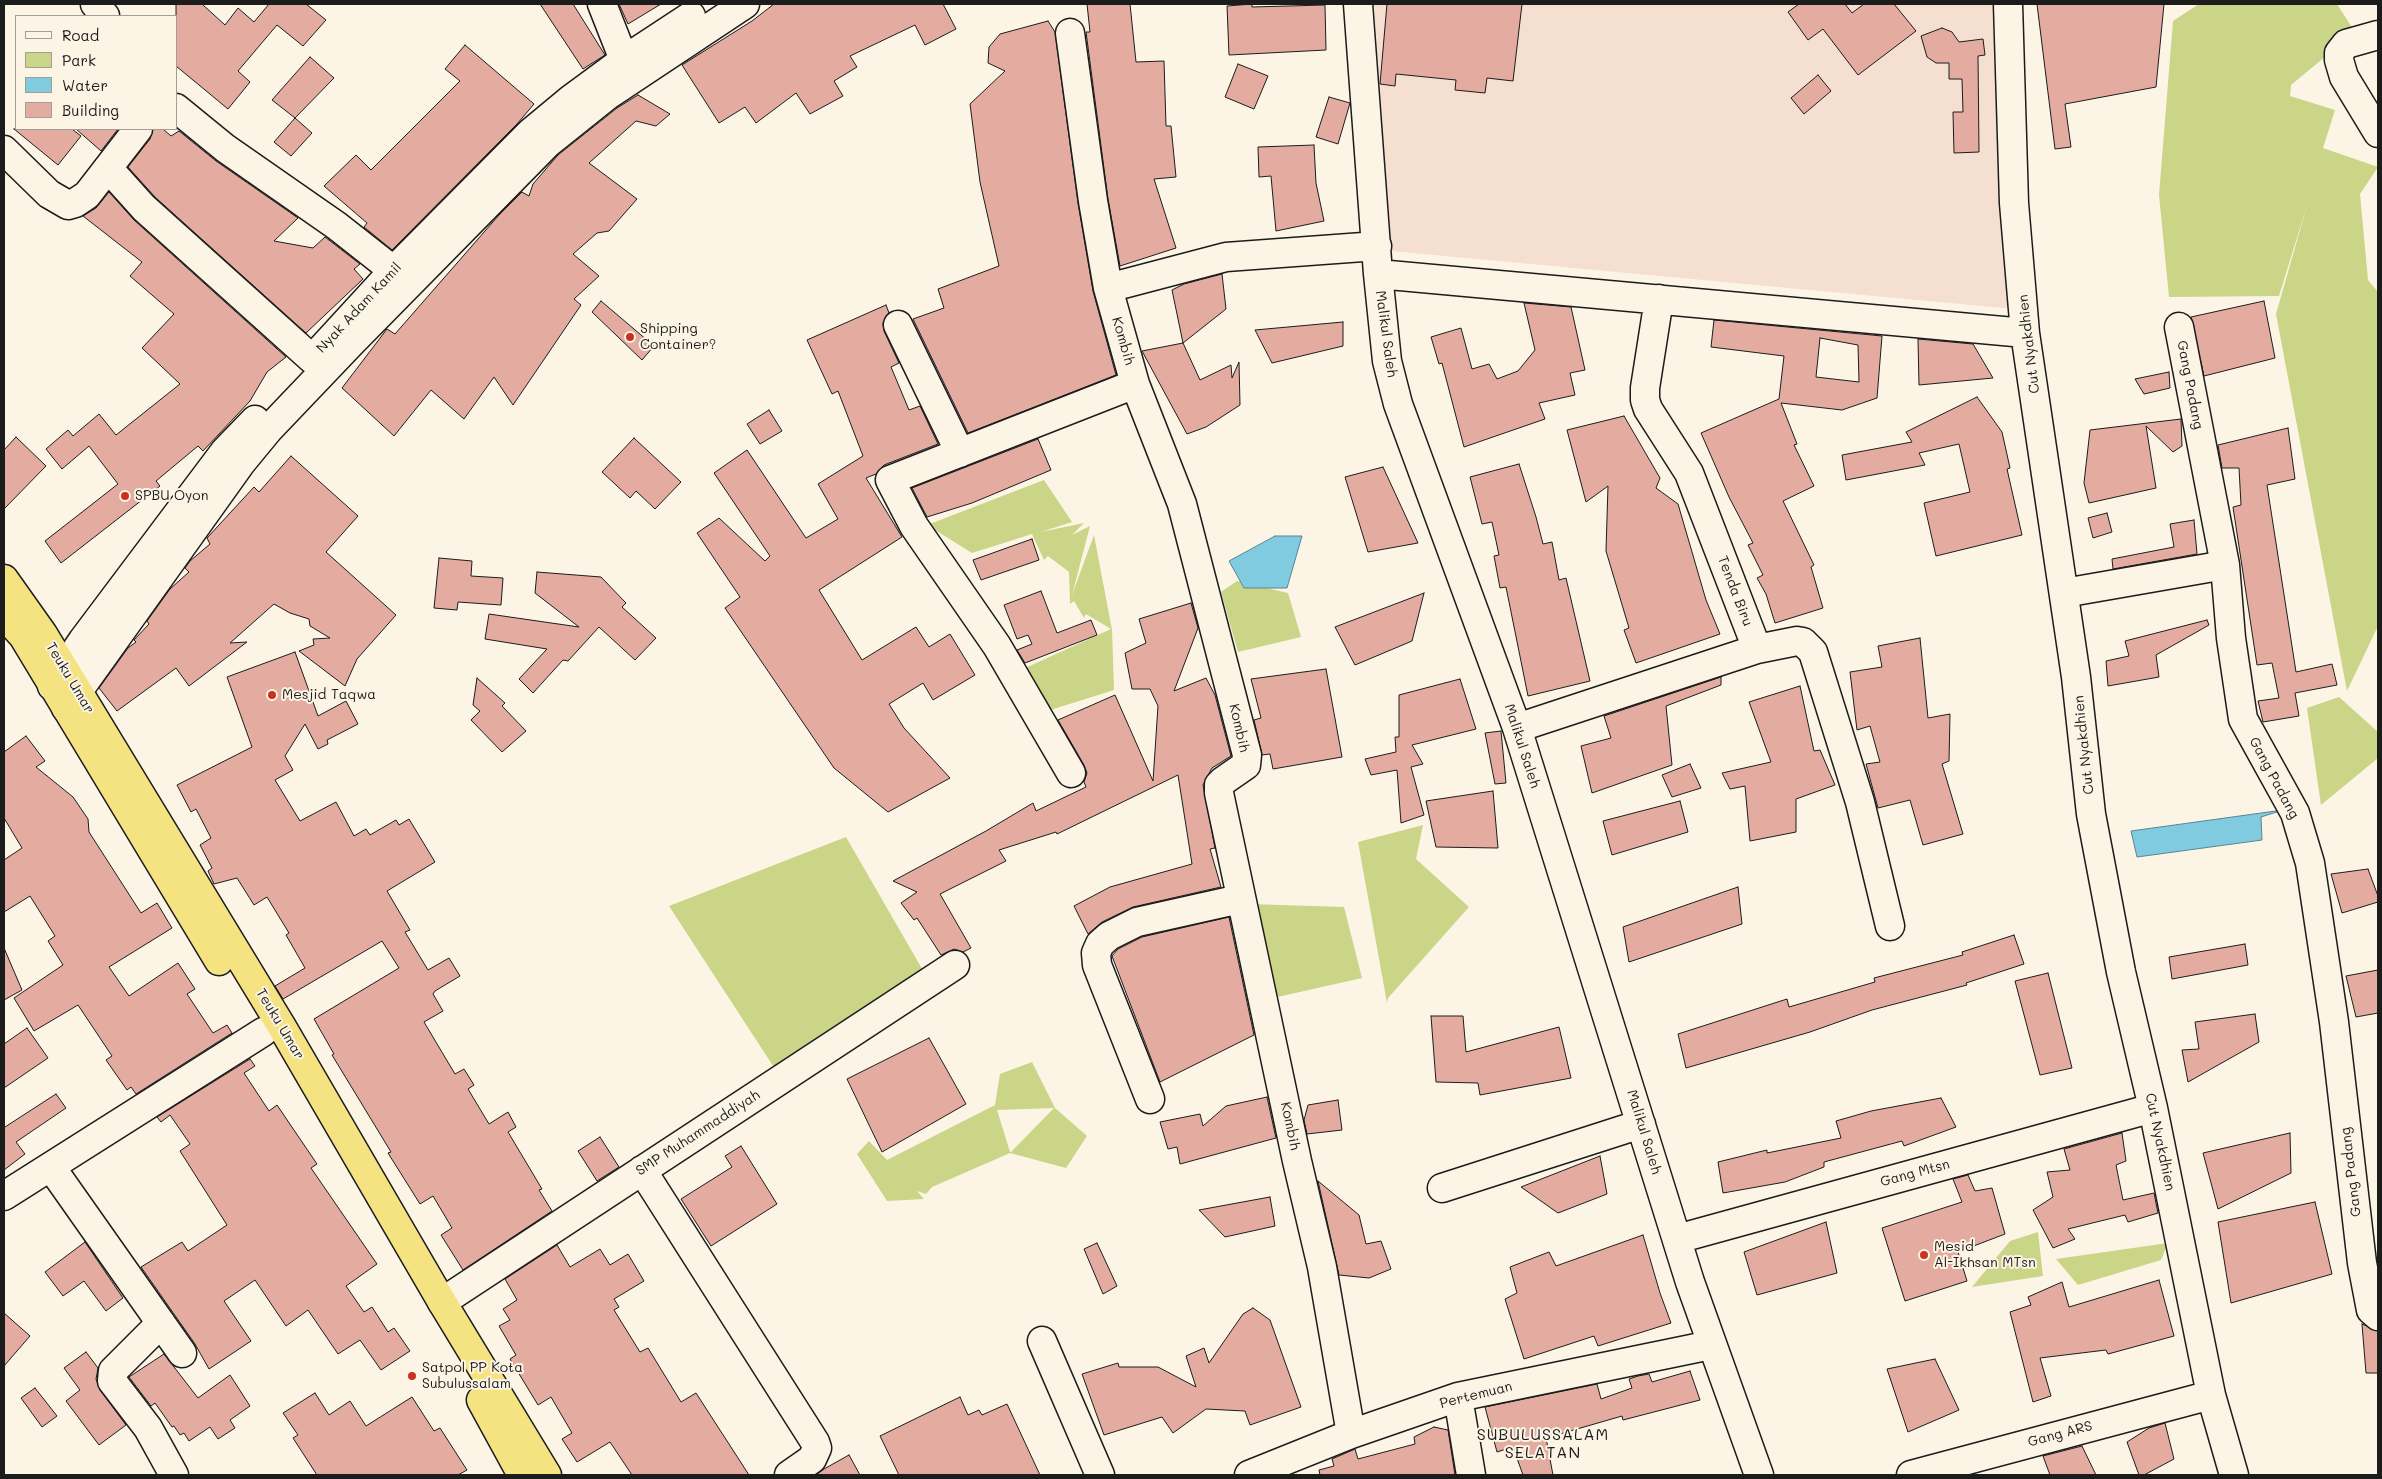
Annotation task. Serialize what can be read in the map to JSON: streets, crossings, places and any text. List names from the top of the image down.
{
  "streets": {
    "highway": ["Teuku Umar"],
    "street": [
      "Nyak Adam Kamil",
      "Malikul Saleh",
      "Kombih",
      "Cut Nyakdhien",
      "Gang Padang",
      "Tenda Biru",
      "SMP Muhammaddiyah",
      "Gang Mtsn",
      "Pertemuan",
      "Gang ARS"
    ]
  },
  "crossings": [
    ["Nyak Adam Kamil", "Teuku Umar"],
    ["Malikul Saleh", "Gang Mtsn"],
    ["Malikul Saleh", "Pertemuan"],
    ["Kombih", "Pertemuan"],
    ["Cut Nyakdhien", "Gang Mtsn"],
    ["Cut Nyakdhien", "Gang ARS"],
    ["Teuku Umar", "SMP Muhammaddiyah"]
  ],
  "districts": ["SUBULUSSALAM SELATAN"],
  "places": [
    "Shipping Container?",
    "SPBU Oyon",
    "Mesjid Taqwa",
    "Mesid Al-Ikhsan MTsn",
    "Satpol PP Kota Subulussalam"
  ],
  "legend": [
    "Road",
    "Park",
    "Water",
    "Building"
  ]
}
